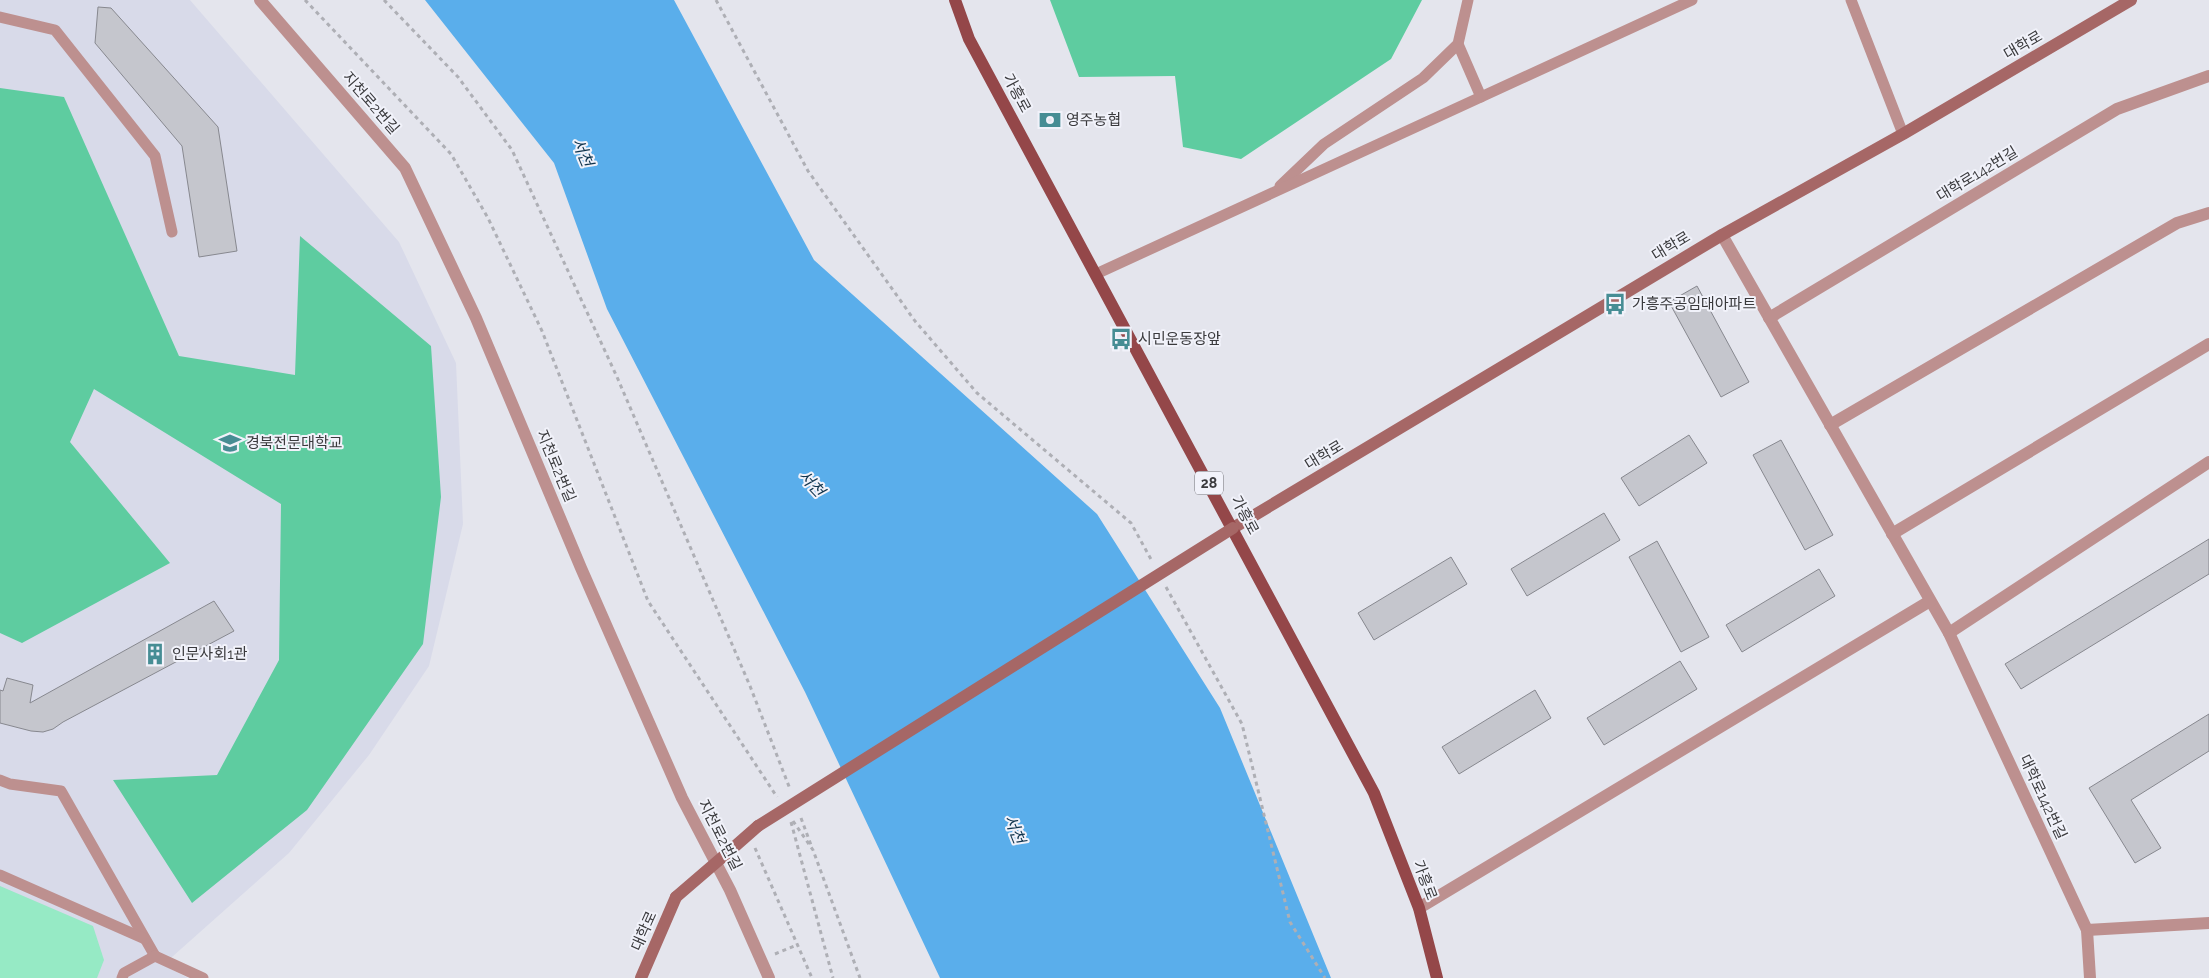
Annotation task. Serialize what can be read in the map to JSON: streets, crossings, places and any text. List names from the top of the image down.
{
  "streets": {
    "main road": ["대학로", "가흥로", "28"],
    "street": ["지천로2번길", "대학로142번길"]
  },
  "crossings": [
    ["대학로", "가흥로"],
    ["대학로", "대학로142번길"]
  ],
  "water": ["서천"],
  "places": {
    "bank": ["영주농협"],
    "bus stop": ["가흥주공임대아파트", "시민운동장앞"],
    "school or university": ["경북전문대학교"],
    "building": ["인문사회1관"]
  }
}
